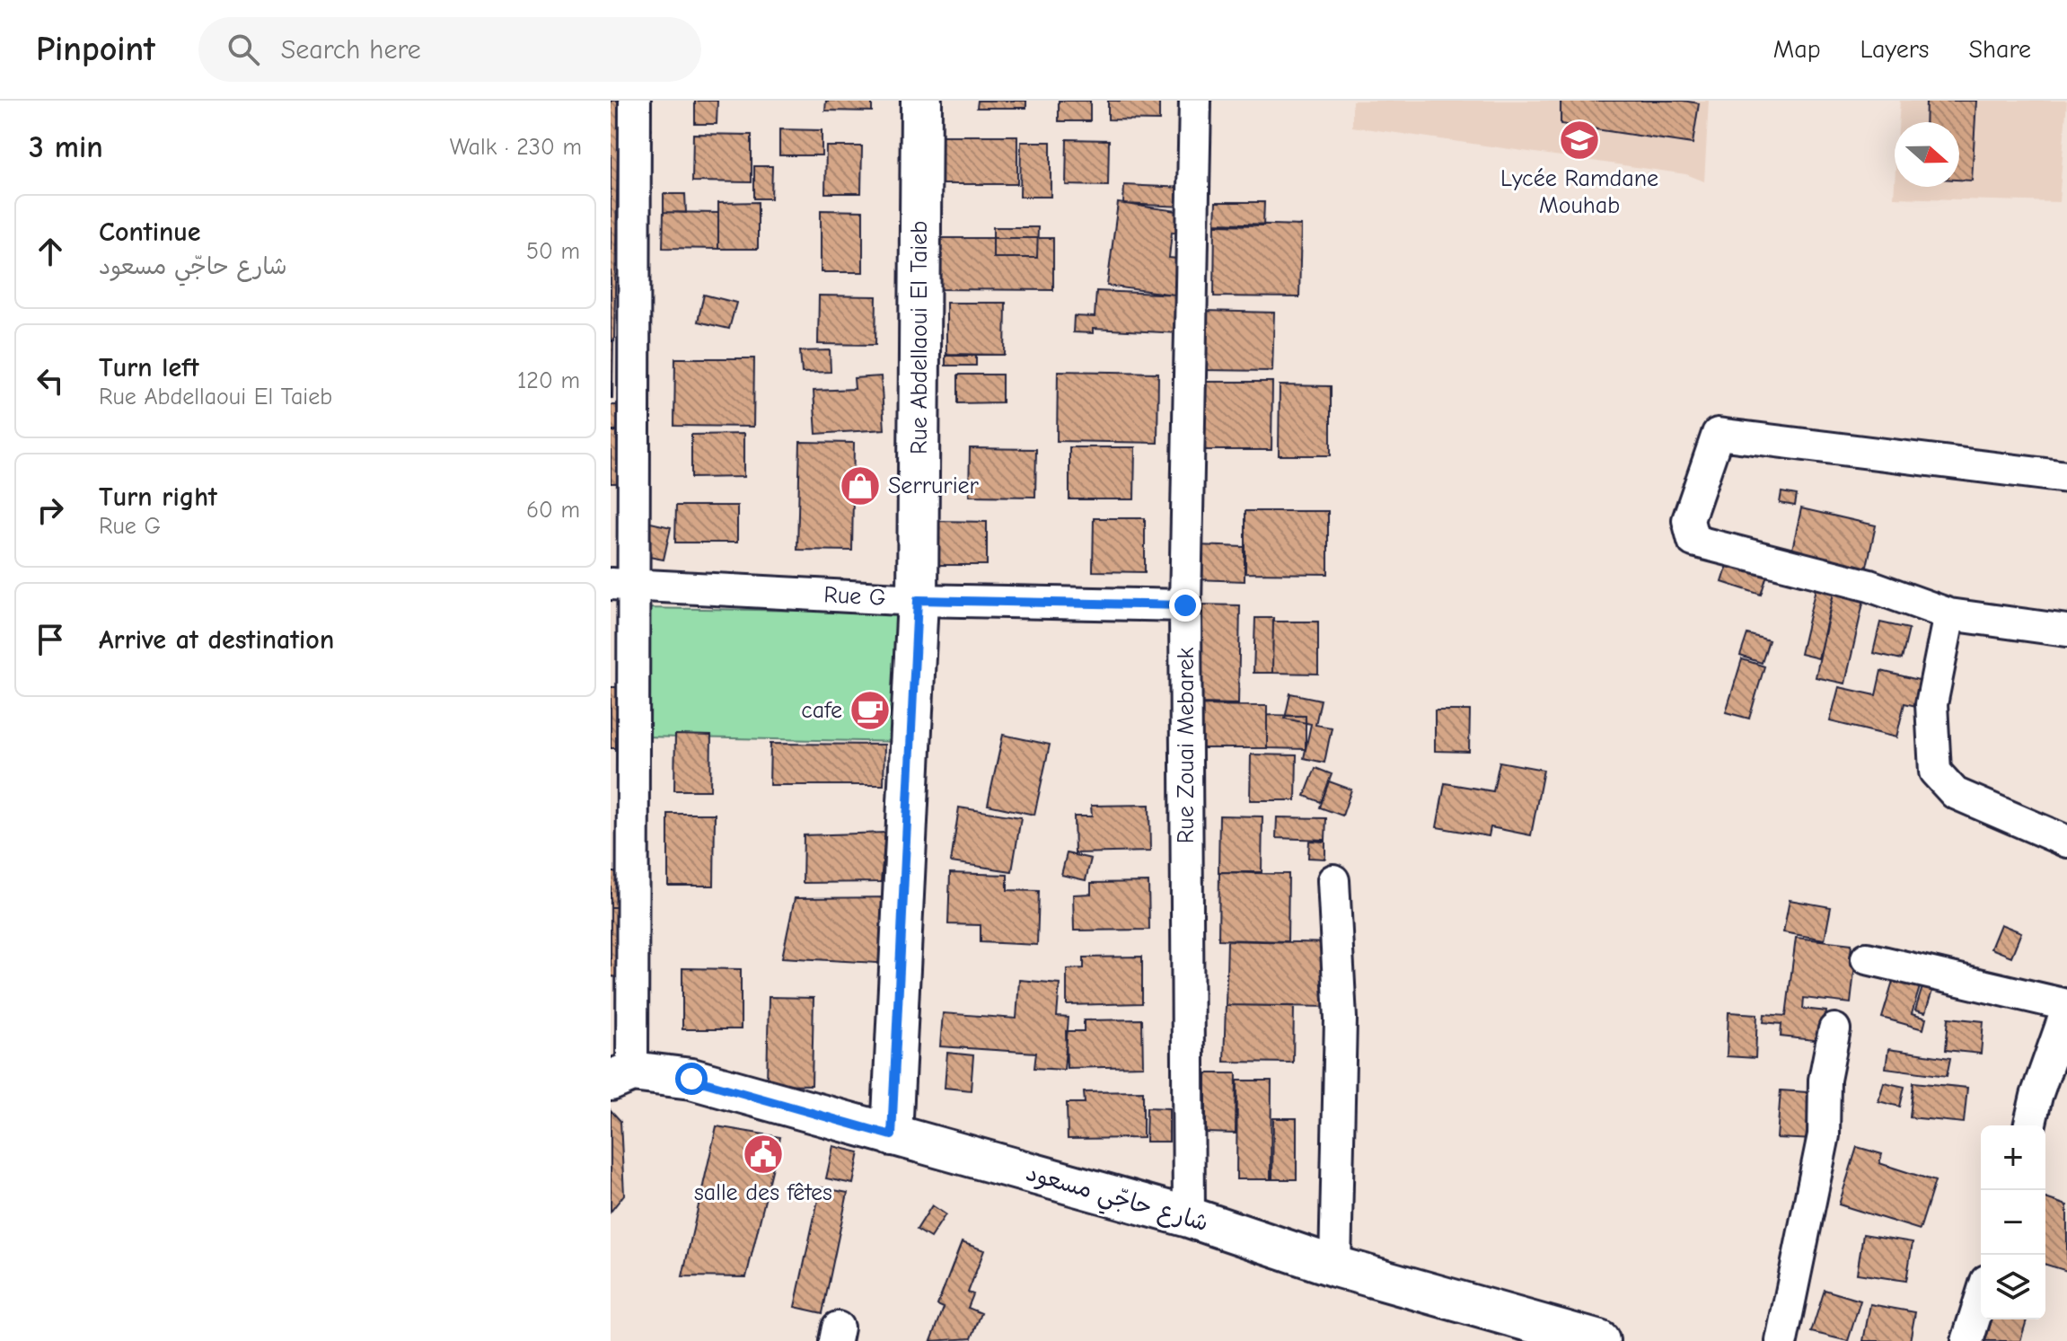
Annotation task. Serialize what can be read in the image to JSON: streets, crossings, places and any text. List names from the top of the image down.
{
  "streets": {
    "street": [
      "Rue Abdellaoui El Taieb",
      "Rue G",
      "Rue Zouai Mebarek",
      "شارع حاجّي مسعود"
    ]
  },
  "crossings": [
    ["Rue Abdellaoui El Taieb", "Rue G"],
    ["Rue Abdellaoui El Taieb", "شارع حاجّي مسعود"],
    ["Rue G", "Rue Zouai Mebarek"],
    ["Rue Zouai Mebarek", "شارع حاجّي مسعود"]
  ],
  "places": {
    "school or university": ["Lycée Ramdane Mouhab"],
    "shop": ["Serrurier"],
    "cafe": ["cafe"],
    "public building": ["salle des fêtes"]
  },
  "north": "right",
  "page": {
    "header": "Pinpoint",
    "search": "Search here",
    "nav": ["Map", "Layers", "Share"],
    "heading": ["3 min", "Walk · 230 m"],
    "list": [
      ["Continue", "شارع حاجّي مسعود", "50 m"],
      ["Turn left", "Rue Abdellaoui El Taieb", "120 m"],
      ["Turn right", "Rue G", "60 m"],
      "Arrive at destination"
    ],
    "map_buttons": ["+", "−"]
  }
}
